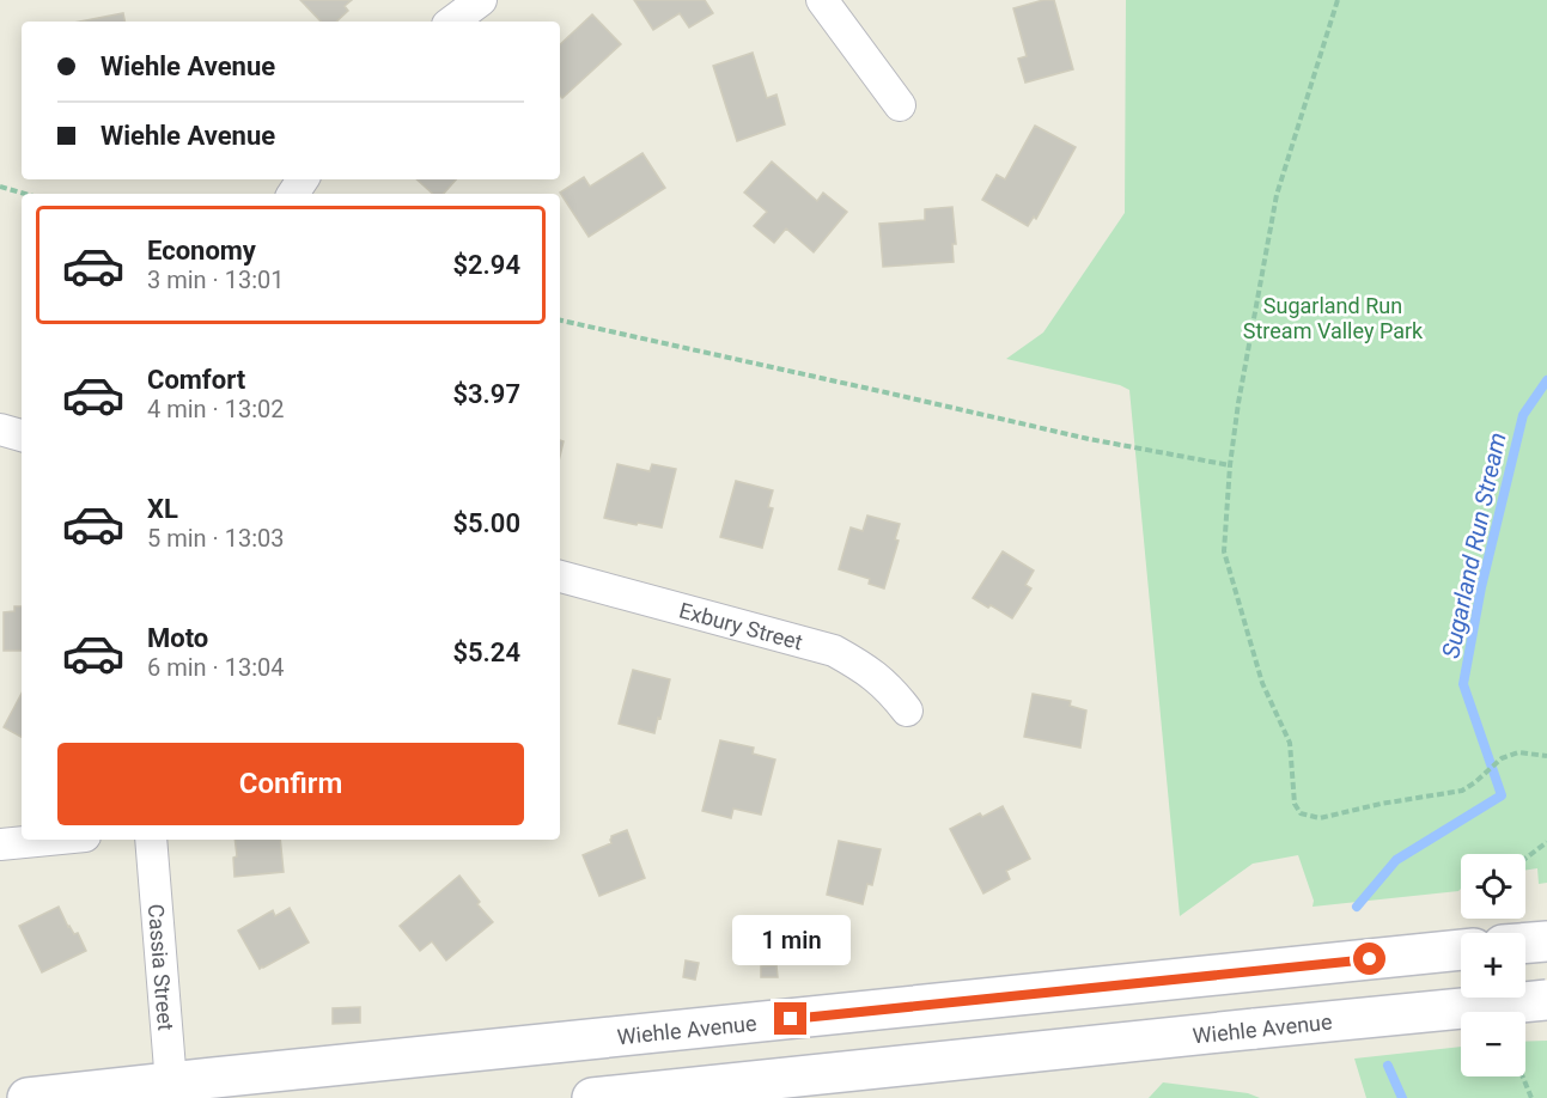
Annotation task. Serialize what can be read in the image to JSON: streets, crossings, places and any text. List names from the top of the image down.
{
  "streets": {
    "main road": ["Wiehle Avenue"],
    "street": ["Exbury Street", "Cassia Street"]
  },
  "crossings": [
    ["Cassia Street", "Wiehle Avenue"]
  ],
  "water": ["Sugarland Run Stream"],
  "parks": ["Sugarland Run Stream Valley Park"],
  "page": {
    "banner": ["Wiehle Avenue", "Wiehle Avenue"],
    "list": [
      {
        "name": "Economy",
        "note": "3 min · 13:01",
        "value": "$2.94"
      },
      {
        "name": "Comfort",
        "note": "4 min · 13:02",
        "value": "$3.97"
      },
      {
        "name": "XL",
        "note": "5 min · 13:03",
        "value": "$5.00"
      },
      {
        "name": "Moto",
        "note": "6 min · 13:04",
        "value": "$5.24"
      }
    ],
    "buttons": "Confirm",
    "map_buttons": ["+", "−"],
    "bubble": "1 min"
  }
}
